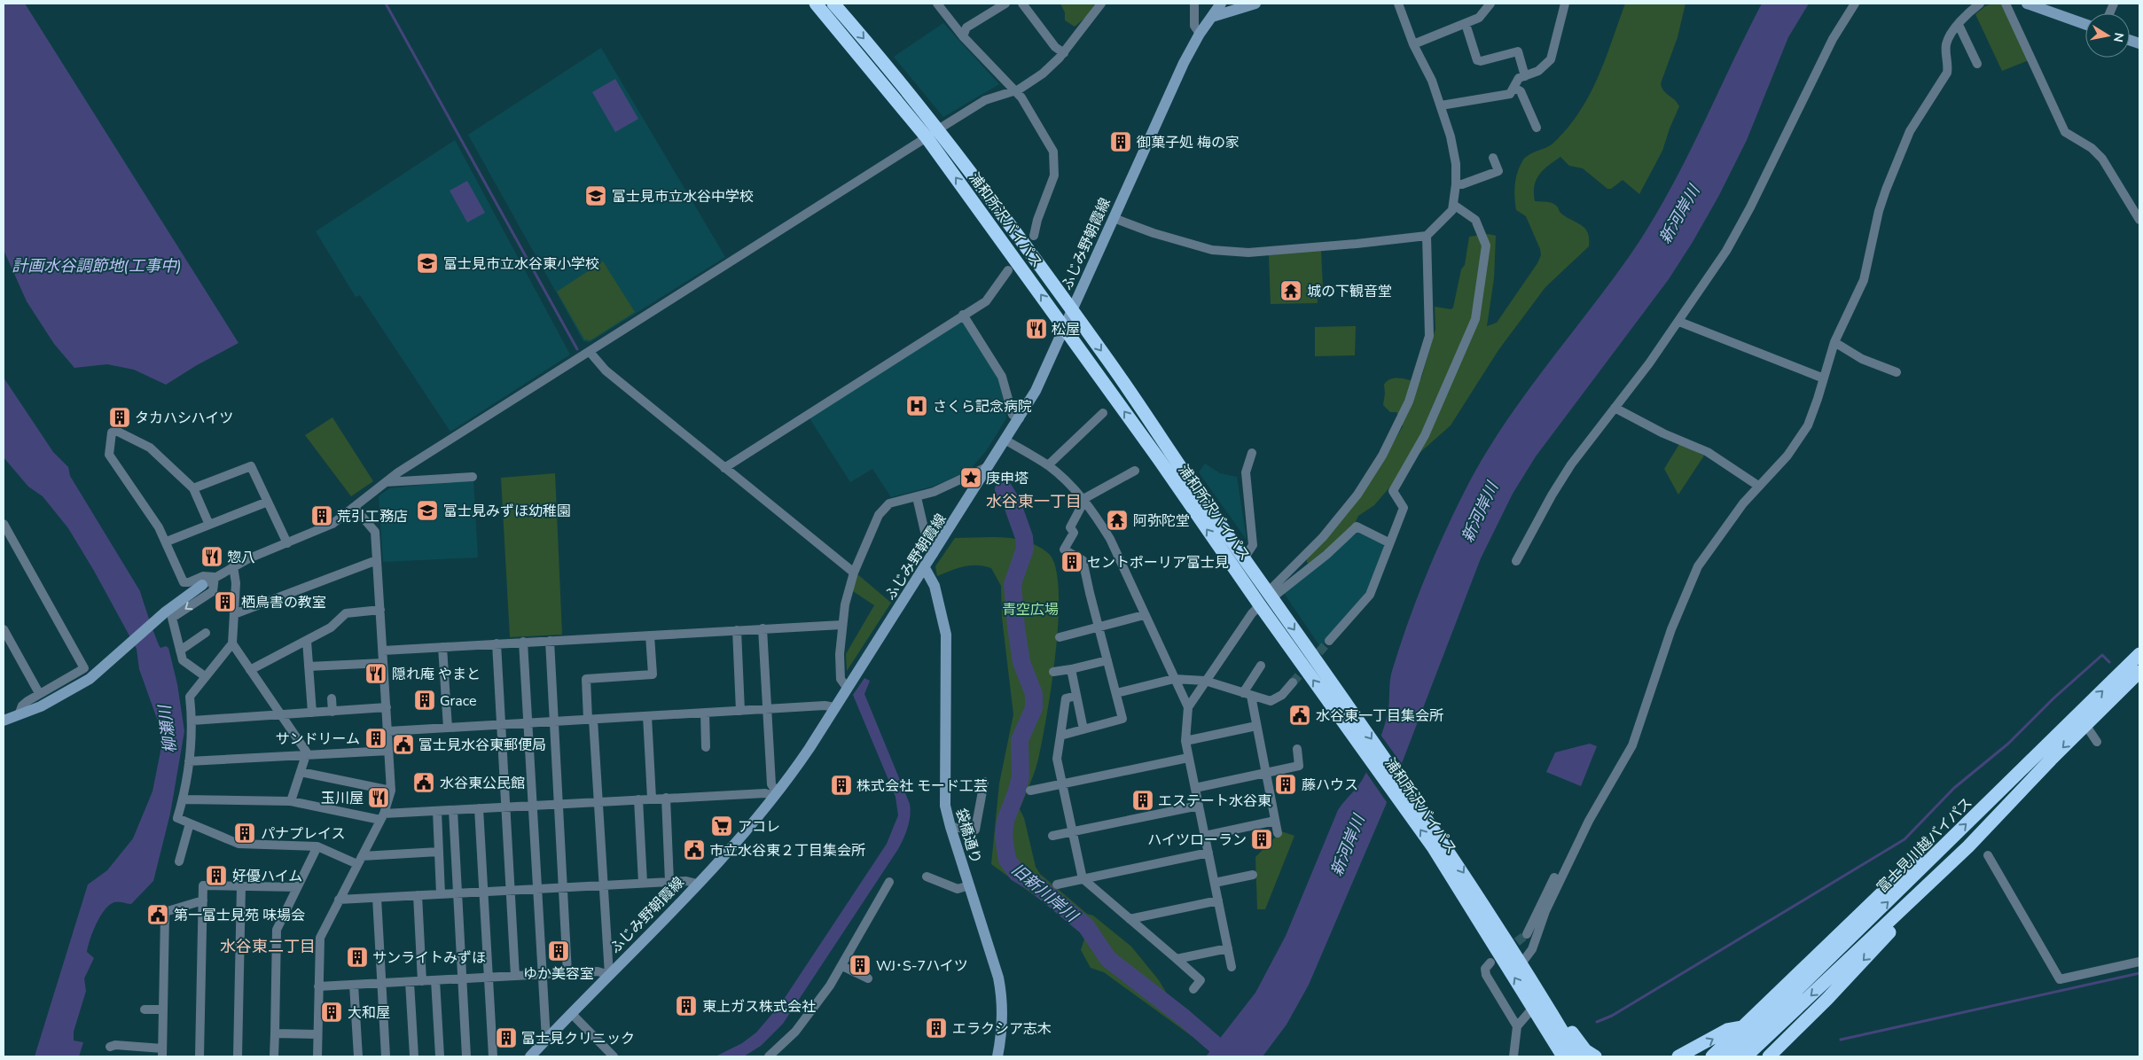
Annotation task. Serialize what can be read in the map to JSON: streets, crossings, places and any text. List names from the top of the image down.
{
  "streets": {
    "highway": ["浦和所沢バイパス", "富士見川越バイパス"],
    "main road": ["ふじみ野朝霞線", "袋橋通り"]
  },
  "crossings": [
    ["浦和所沢バイパス", "ふじみ野朝霞線"],
    ["ふじみ野朝霞線", "袋橋通り"]
  ],
  "districts": ["水谷東一丁目", "水谷東二丁目"],
  "water": [
    "新河岸川",
    "計画水谷調節地(工事中)",
    "柳瀬川",
    "旧新川岸川"
  ],
  "parks": ["青空広場"],
  "places": {
    "building": [
      "御菓子処 梅の家",
      "タカハシハイツ",
      "荒引工務店",
      "セントポーリア富士見",
      "栖鳥書の教室",
      "Grace",
      "サンドリーム",
      "藤ハウス",
      "株式会社 モード工芸",
      "エステート水谷東",
      "パナプレイス",
      "ハイツローラン",
      "好優ハイム",
      "ゆか美容室",
      "サンライトみずほ",
      "WJ･S-7ハイツ",
      "東上ガス株式会社",
      "大和屋",
      "エラクシア志木",
      "富士見クリニック"
    ],
    "school or university": ["富士見市立水谷中学校", "富士見市立水谷東小学校", "富士見みずほ幼稚園"],
    "temple": ["城の下観音堂", "阿弥陀堂"],
    "restaurant": [
      "松屋",
      "惣八",
      "隠れ庵 やまと",
      "玉川屋"
    ],
    "hospital": ["さくら記念病院"],
    "place": ["庚申塔"],
    "public building": [
      "水谷東一丁目集会所",
      "富士見水谷東郵便局",
      "水谷東公民館",
      "市立水谷東２丁目集会所",
      "第一富士見苑 味場会"
    ],
    "supermarket": ["アコレ"]
  },
  "north": "right"
}
